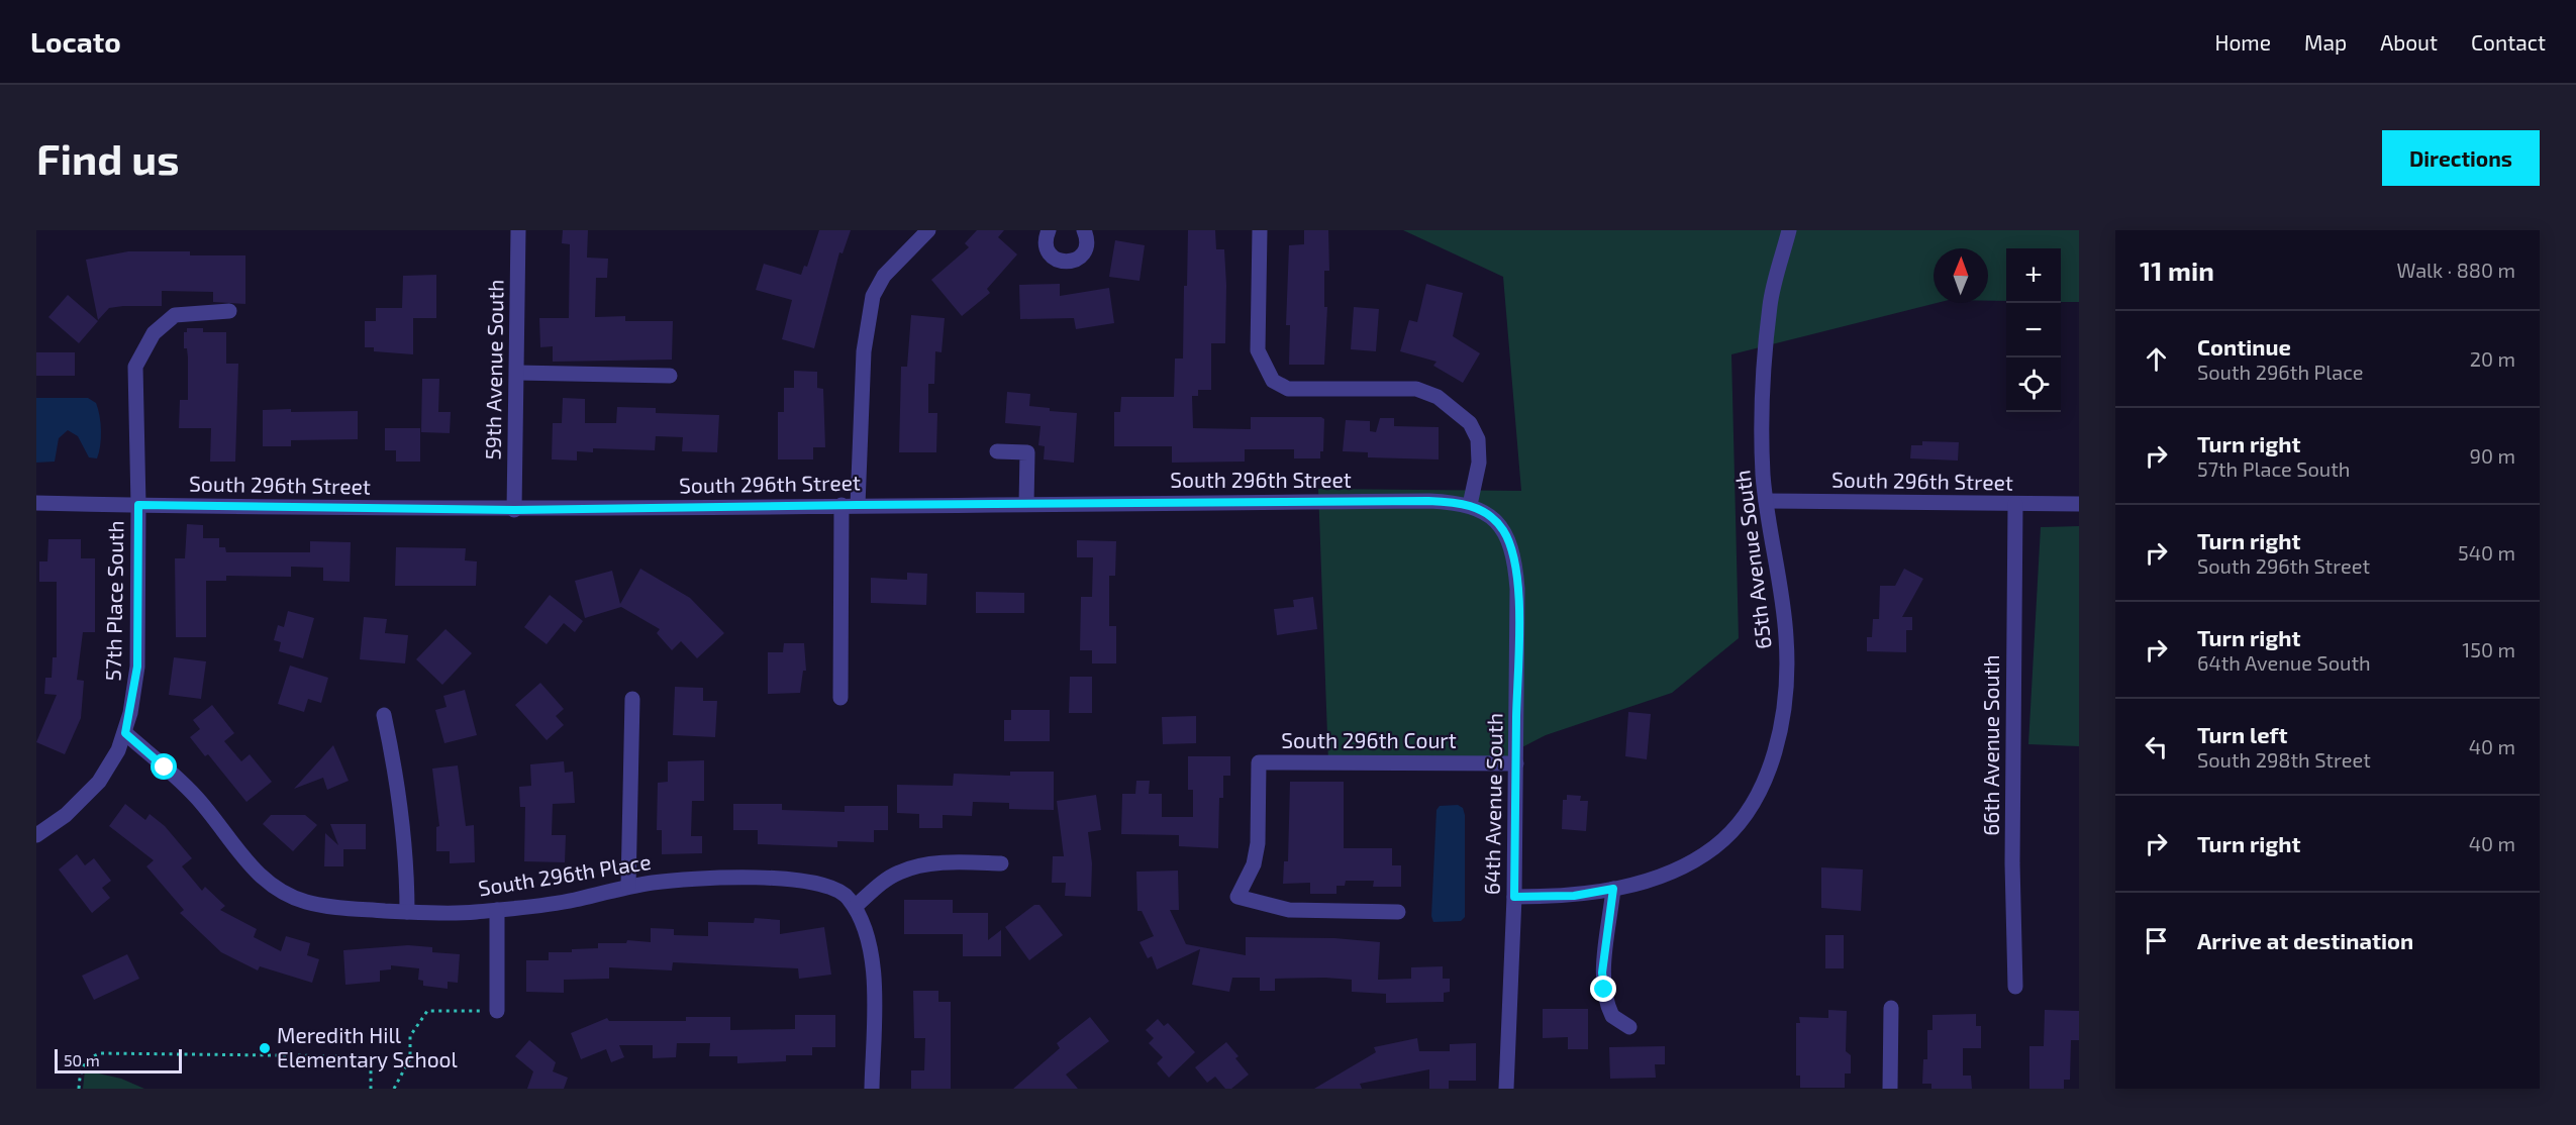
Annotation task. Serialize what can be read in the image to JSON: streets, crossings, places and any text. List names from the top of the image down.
{
  "streets": {
    "street": [
      "59th Avenue South",
      "South 296th Street",
      "65th Avenue South",
      "57th Place South",
      "South 296th Court",
      "66th Avenue South",
      "64th Avenue South",
      "South 296th Place"
    ]
  },
  "crossings": [
    ["59th Avenue South", "South 296th Street"],
    ["South 296th Street", "65th Avenue South"],
    ["South 296th Street", "57th Place South"],
    ["South 296th Street", "66th Avenue South"],
    ["South 296th Street", "64th Avenue South"],
    ["65th Avenue South", "64th Avenue South"],
    ["57th Place South", "South 296th Place"],
    ["South 296th Court", "64th Avenue South"]
  ],
  "places": ["Meredith Hill Elementary School"],
  "scale_bar": "50 m",
  "north": "top",
  "page": {
    "header": "Locato",
    "nav": [
      "Home",
      "Map",
      "About",
      "Contact"
    ],
    "buttons": "Directions",
    "title": "Find us",
    "heading": ["11 min", "Walk · 880 m"],
    "map_buttons": ["+", "−"],
    "list": [
      ["Continue", "South 296th Place", "20 m"],
      ["Turn right", "57th Place South", "90 m"],
      ["Turn right", "South 296th Street", "540 m"],
      ["Turn right", "64th Avenue South", "150 m"],
      ["Turn left", "South 298th Street", "40 m"],
      ["Turn right", "40 m"],
      "Arrive at destination"
    ],
    "scale": "50 m"
  }
}
